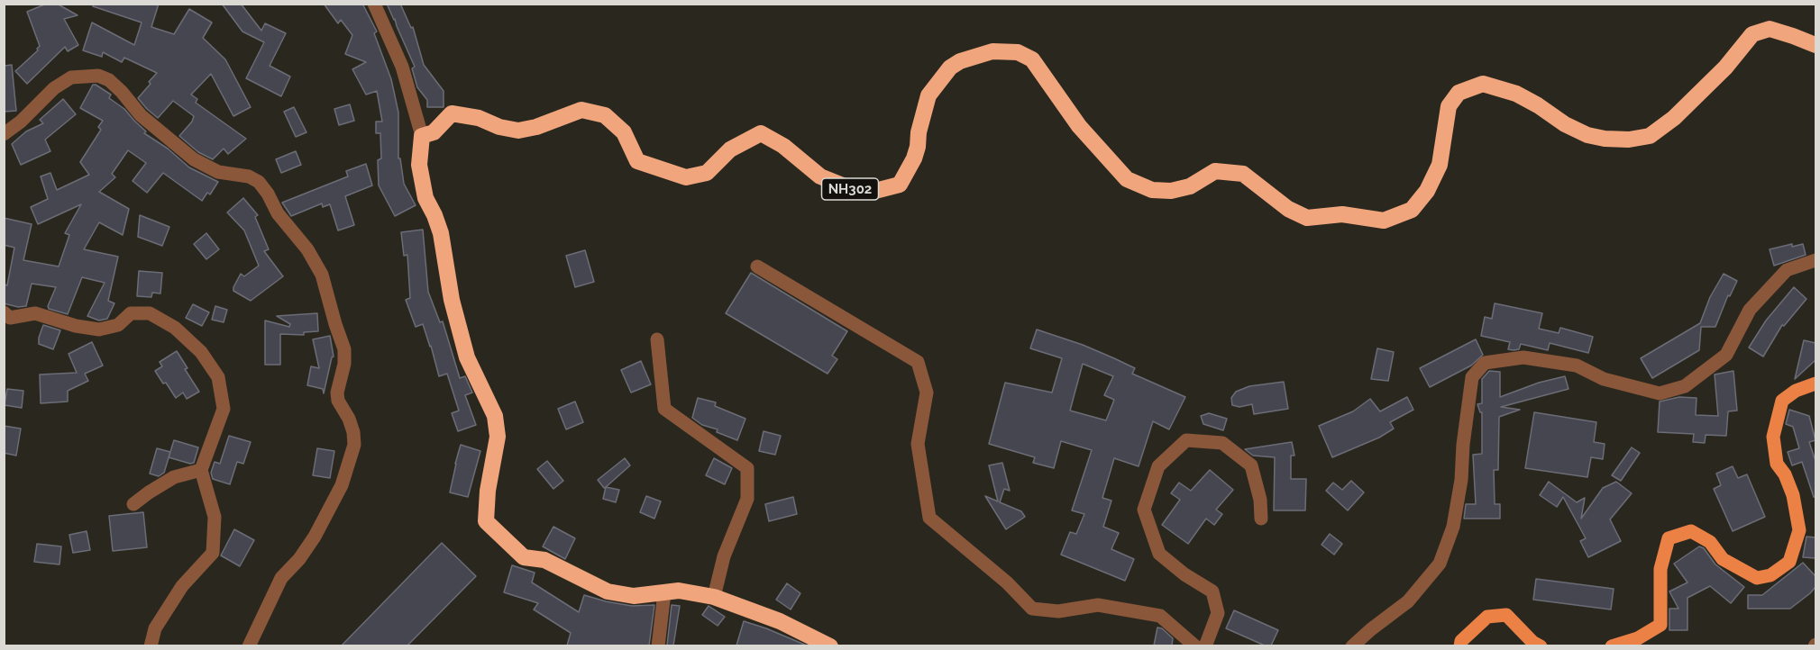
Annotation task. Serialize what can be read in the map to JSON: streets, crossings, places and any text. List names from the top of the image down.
{
  "streets": {
    "highway": ["NH302"]
  }
}
